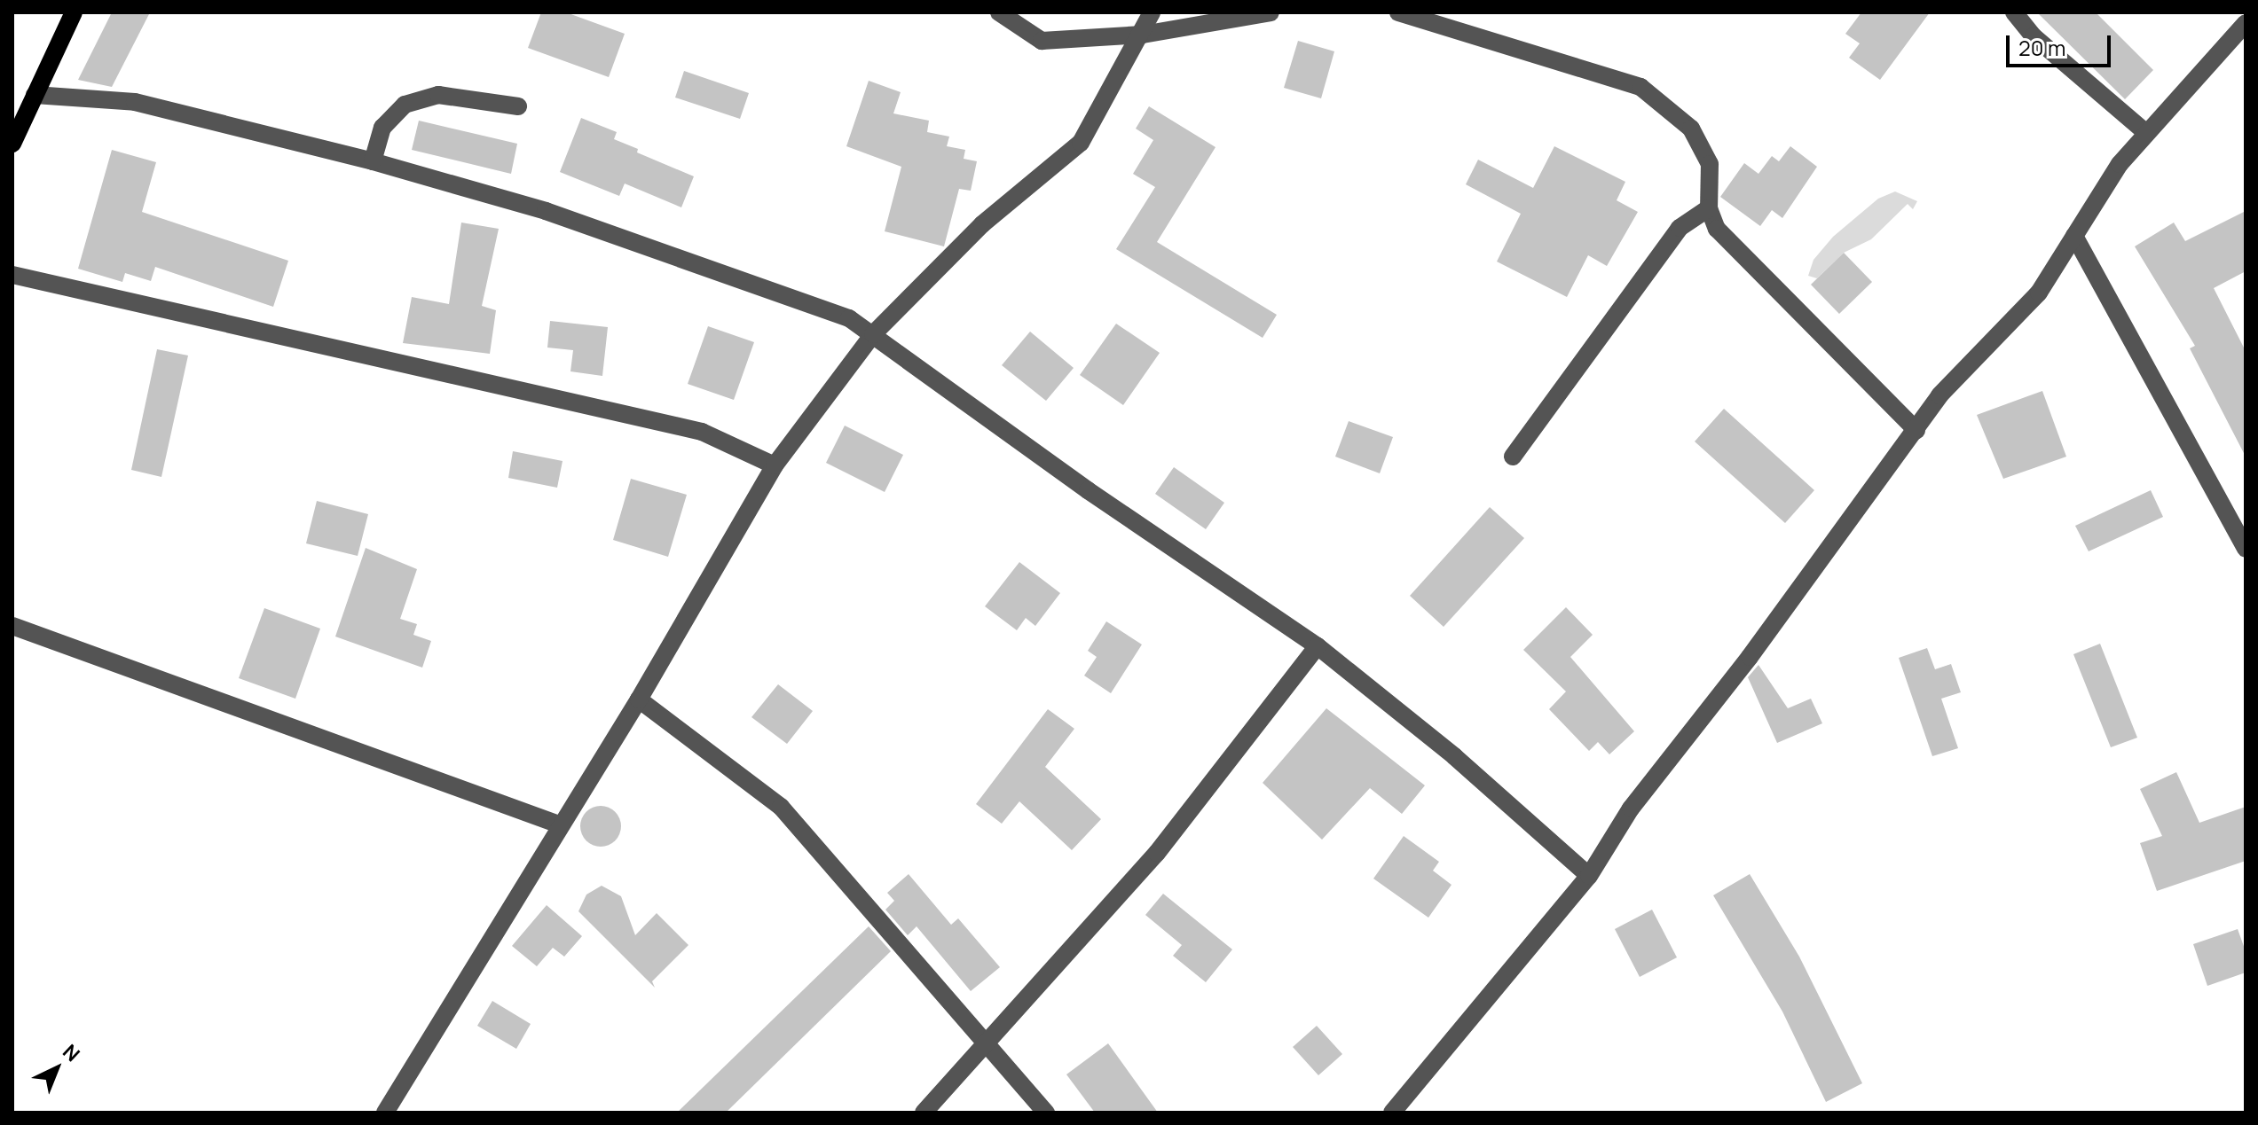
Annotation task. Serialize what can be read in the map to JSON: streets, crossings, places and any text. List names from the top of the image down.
{
  "scale_bar": "20 m",
  "north": "top right"
}
